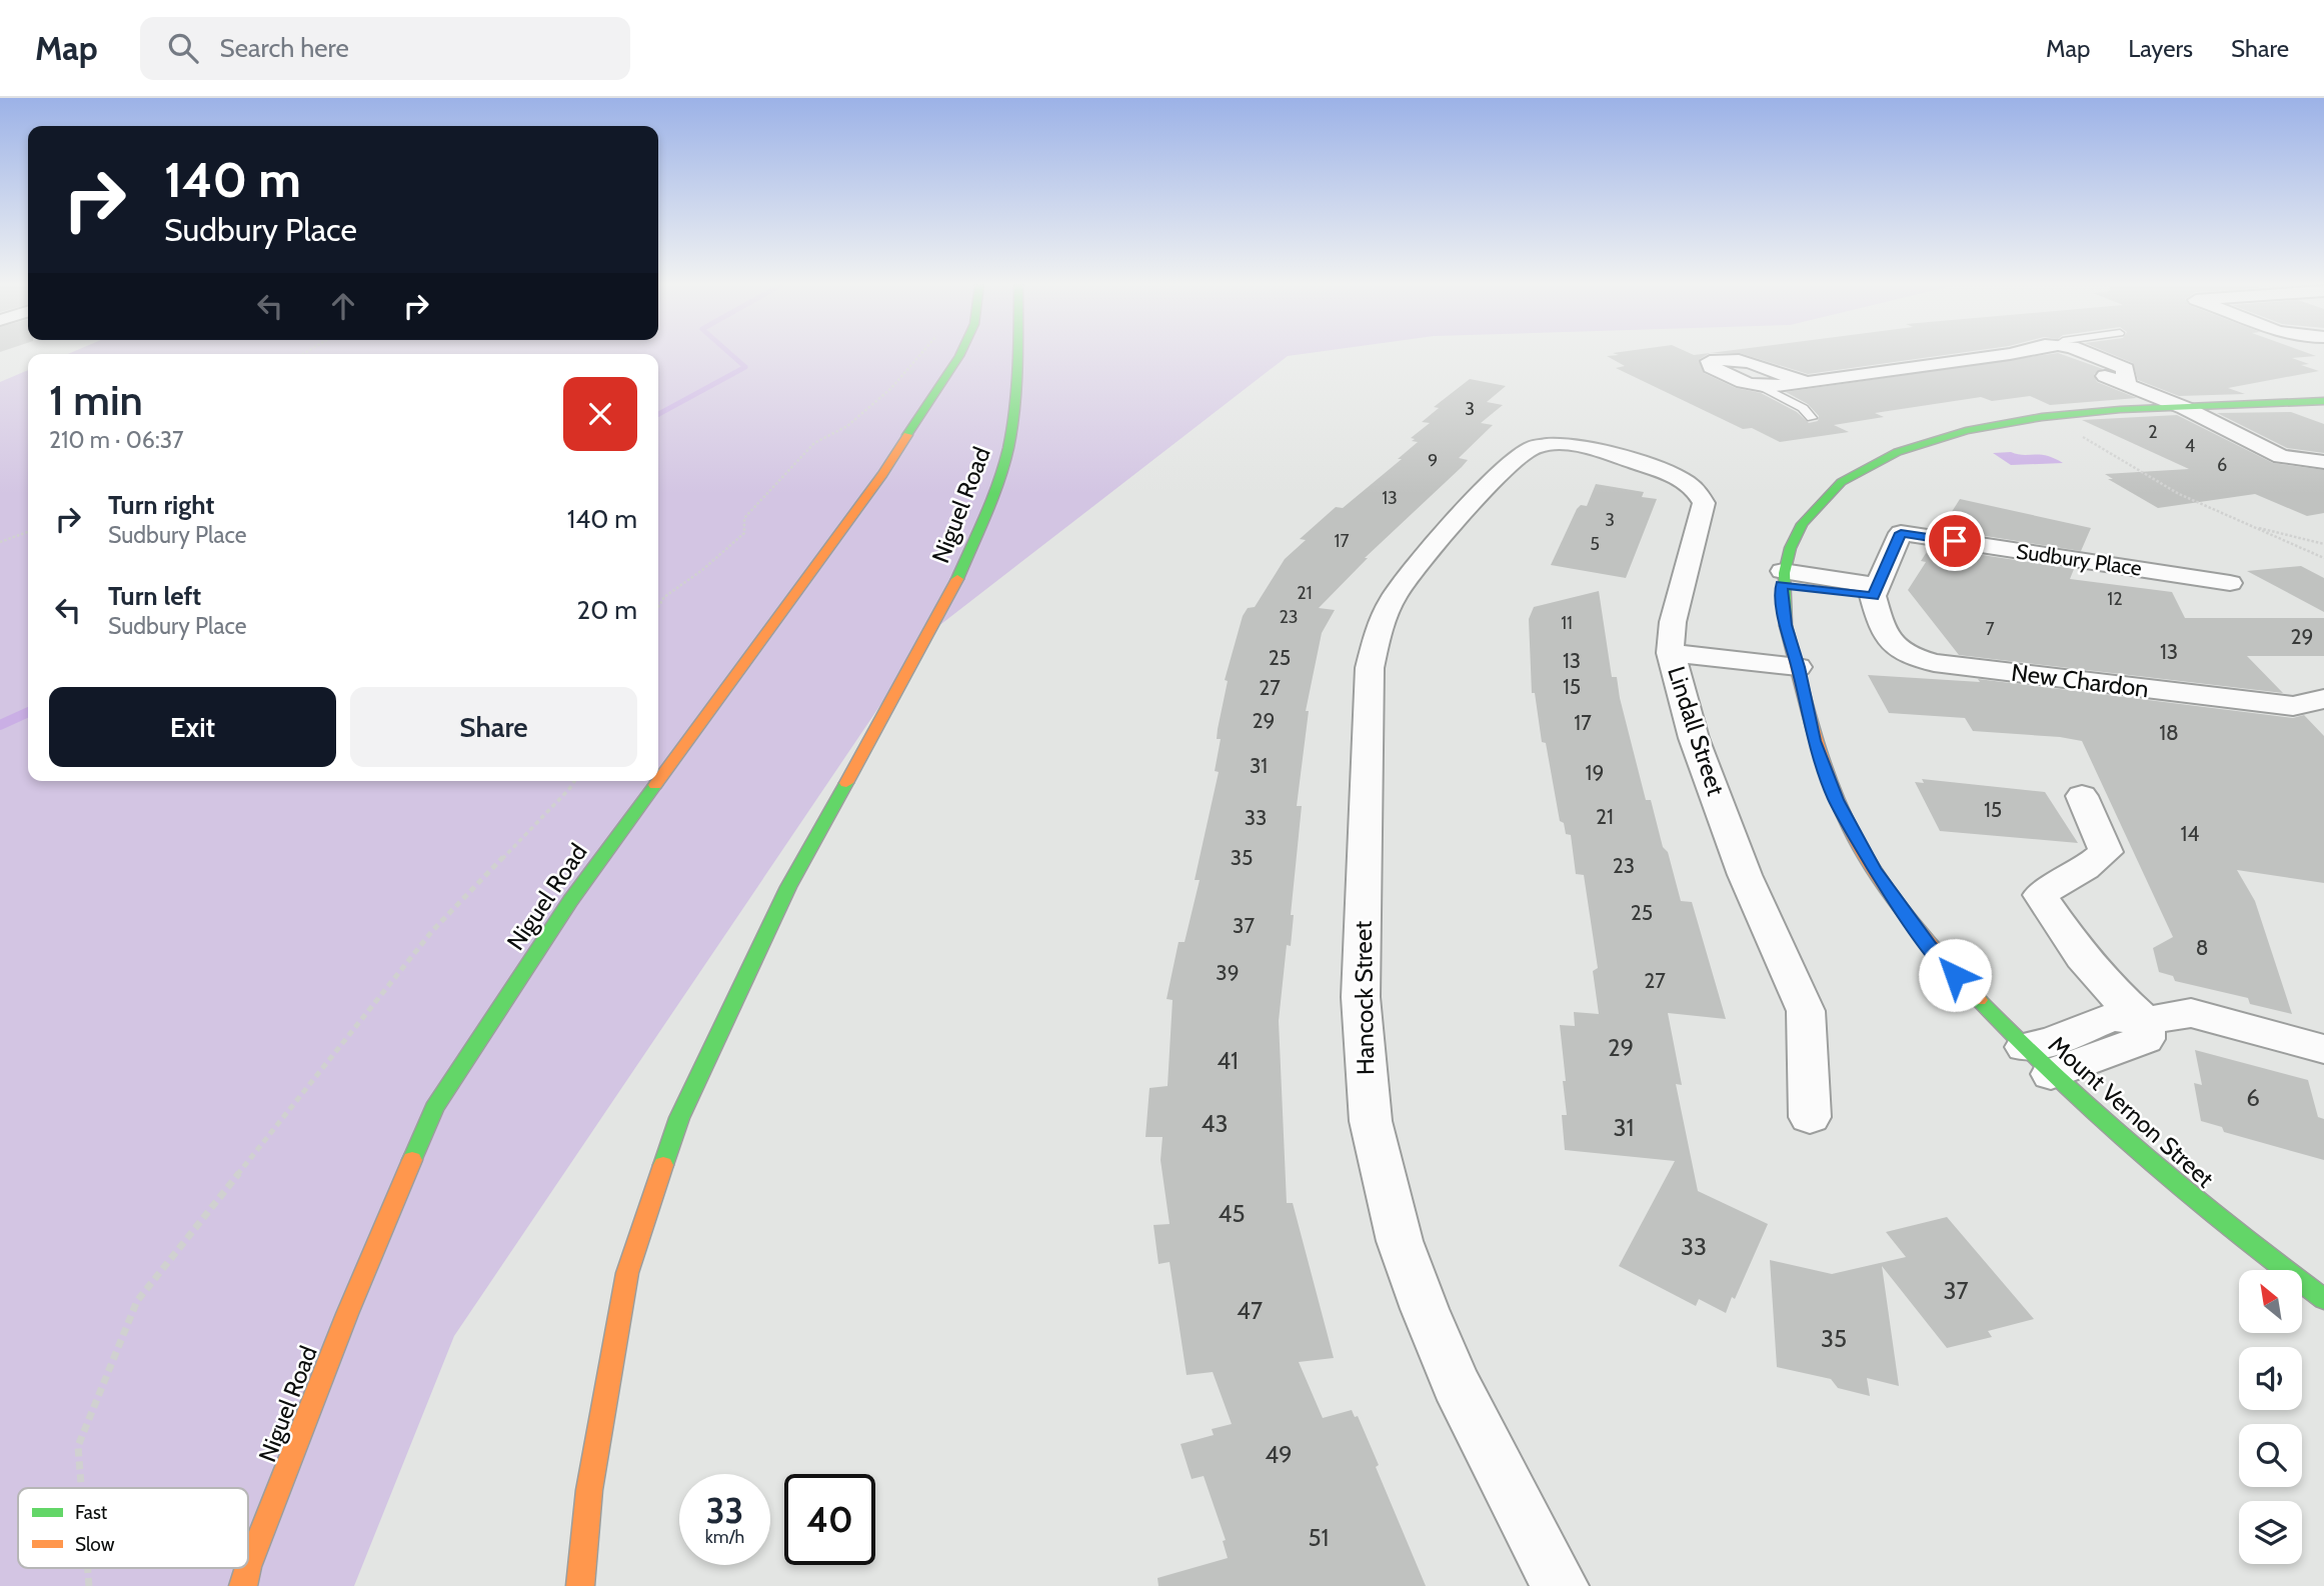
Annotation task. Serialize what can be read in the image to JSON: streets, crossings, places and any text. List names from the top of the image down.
{
  "streets": {
    "main road": ["Niguel Road", "Mount Vernon Street"],
    "street": [
      "Sudbury Place",
      "New Chardon",
      "Lindall Street",
      "Hancock Street"
    ]
  },
  "crossings": [
    ["Sudbury Place", "New Chardon"],
    ["Lindall Street", "Hancock Street"]
  ],
  "house_numbers": [
    "3",
    "2",
    "4",
    "9",
    "6",
    "13",
    "3",
    "17",
    "5",
    "21",
    "12",
    "23",
    "11",
    "7",
    "29",
    "13",
    "25",
    "13",
    "15",
    "27",
    "29",
    "17",
    "18",
    "31",
    "19",
    "15",
    "21",
    "33",
    "14",
    "35",
    "23",
    "25",
    "37",
    "8",
    "39",
    "27",
    "29",
    "41",
    "6",
    "43",
    "31",
    "45",
    "33",
    "37",
    "47",
    "35",
    "49",
    "51"
  ],
  "legend": ["Fast", "Slow"],
  "north": "top left",
  "page": {
    "header": "Map",
    "search": "Search here",
    "nav": ["Map", "Layers", "Share"],
    "turn": ["140 m", "Sudbury Place"],
    "heading": ["1 min", "210 m · 06:37"],
    "list": [
      {
        "name": "Turn right",
        "note": "Sudbury Place",
        "value": "140 m"
      },
      {
        "name": "Turn left",
        "note": "Sudbury Place",
        "value": "20 m"
      }
    ],
    "buttons": ["Exit", "Share"],
    "speed": "33 km/h",
    "limit": "40"
  }
}
